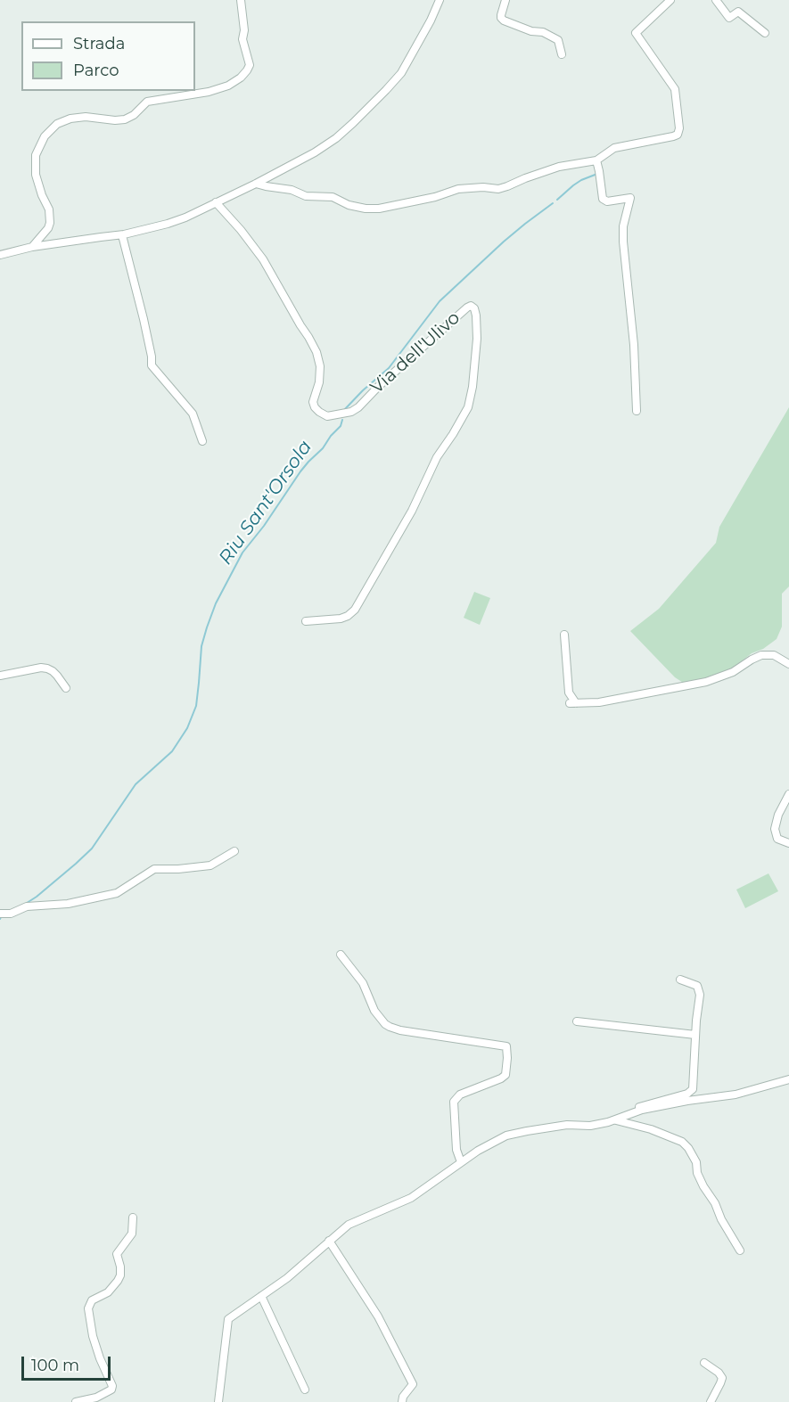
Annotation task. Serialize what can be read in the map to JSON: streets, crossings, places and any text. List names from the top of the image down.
{
  "streets": {
    "street": ["Via dell'Ulivo"]
  },
  "water": ["Riu Sant'Orsola"],
  "legend": ["Strada", "Parco"],
  "scale_bar": "100 m"
}
